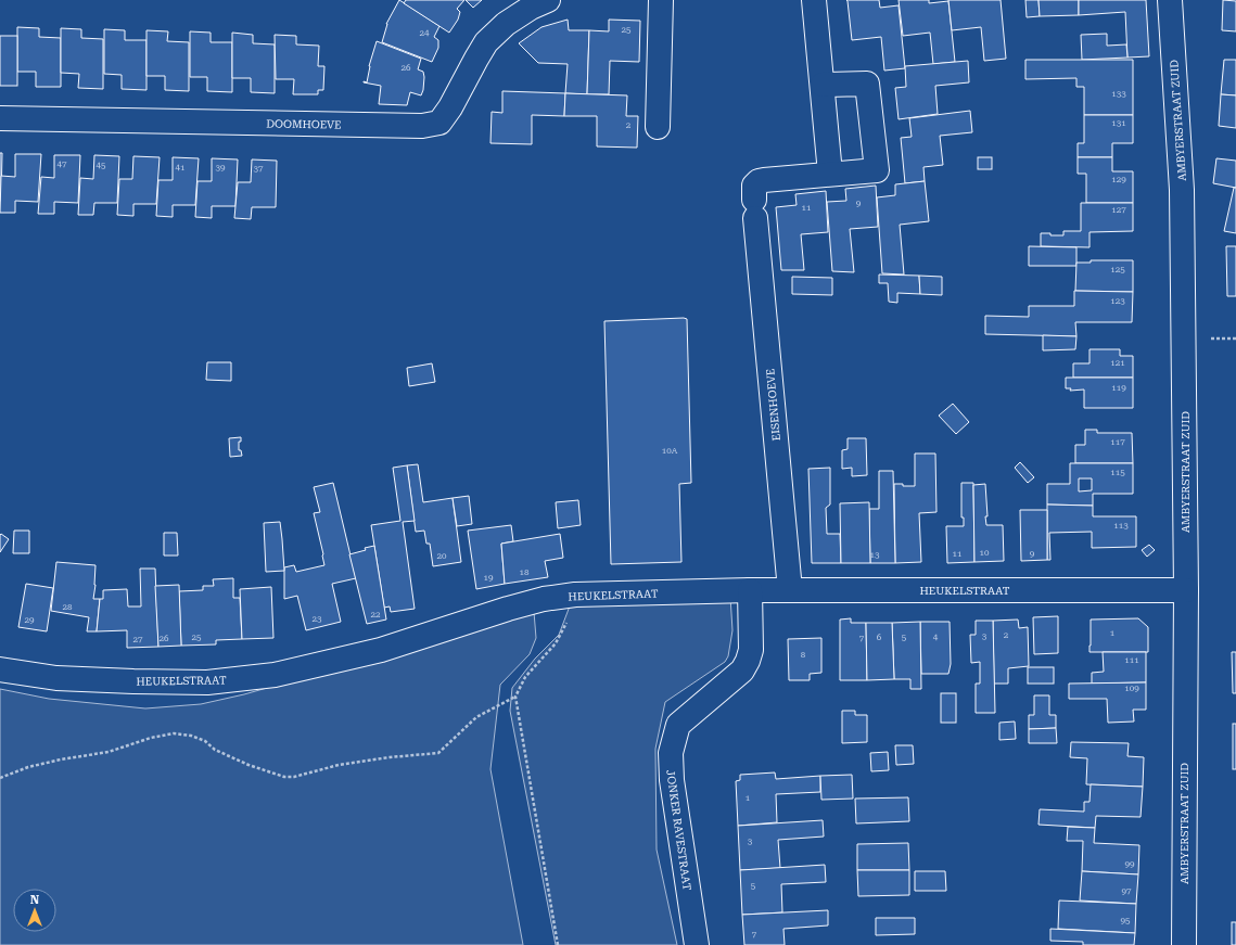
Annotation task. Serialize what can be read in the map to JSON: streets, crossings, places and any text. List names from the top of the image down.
{
  "streets": {
    "street": [
      "AMBYERSTRAAT ZUID",
      "DOOMHOEVE",
      "EISENHOEVE",
      "HEUKELSTRAAT",
      "JONKER RAVESTRAAT"
    ]
  },
  "crossings": [
    ["AMBYERSTRAAT ZUID", "HEUKELSTRAAT"],
    ["EISENHOEVE", "HEUKELSTRAAT"],
    ["HEUKELSTRAAT", "JONKER RAVESTRAAT"]
  ],
  "house_numbers": [
    "25",
    "24",
    "26",
    "133",
    "131",
    "2",
    "47",
    "45",
    "41",
    "39",
    "37",
    "129",
    "9",
    "11",
    "127",
    "125",
    "123",
    "121",
    "119",
    "117",
    "10A",
    "115",
    "113",
    "10",
    "11",
    "9",
    "13",
    "20",
    "18",
    "19",
    "28",
    "22",
    "23",
    "29",
    "1",
    "2",
    "3",
    "25",
    "6",
    "5",
    "4",
    "26",
    "7",
    "27",
    "8",
    "111",
    "109",
    "1",
    "3",
    "99",
    "5",
    "97",
    "95",
    "7"
  ],
  "north": "top"
}
